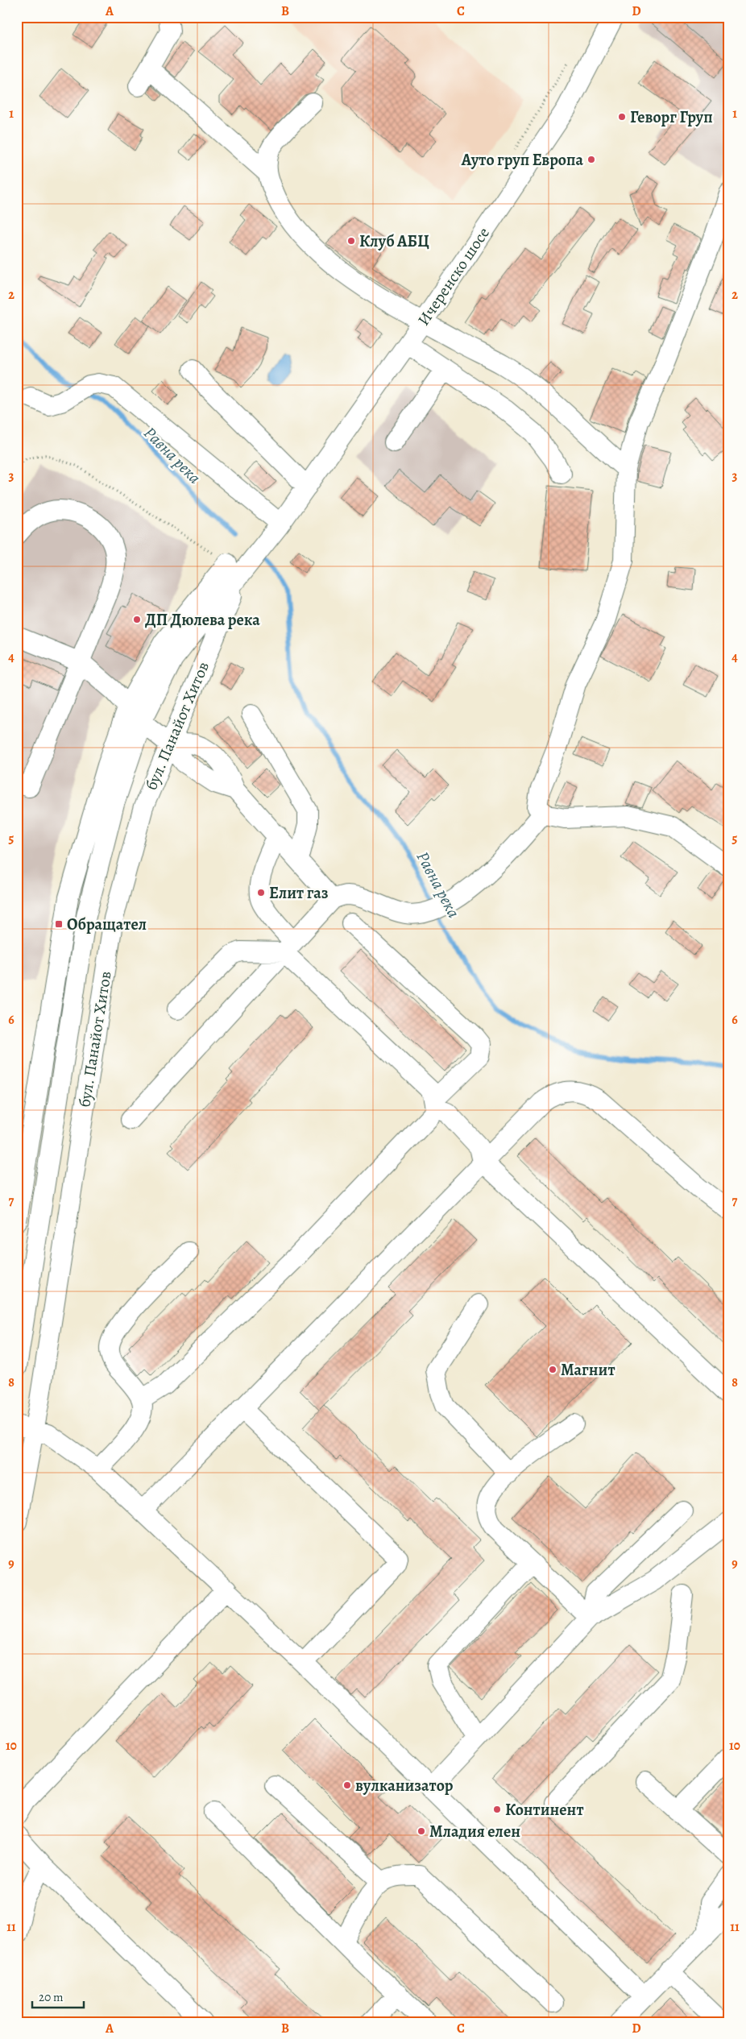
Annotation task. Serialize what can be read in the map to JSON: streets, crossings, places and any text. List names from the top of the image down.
{
  "streets": {
    "street": ["Ичеренско шосе", "бул. Панайот Хитов"]
  },
  "crossings": [
    ["Ичеренско шосе", "бул. Панайот Хитов"]
  ],
  "water": ["Равна река"],
  "places": {
    "other": [
      "Геворг Груп",
      "Ауто груп Европа",
      "Клуб АБЦ",
      "ДП Дюлева река",
      "Елит газ",
      "Магнит",
      "вулканизатор",
      "Континент",
      "Младия елен"
    ],
    "transit": ["Обращател"]
  },
  "scale_bar": "20 m",
  "grid": {
    "columns": [
      "A",
      "B",
      "C",
      "D"
    ],
    "rows": [
      "1",
      "2",
      "3",
      "4",
      "5",
      "6",
      "7",
      "8",
      "9",
      "10",
      "11"
    ]
  }
}
